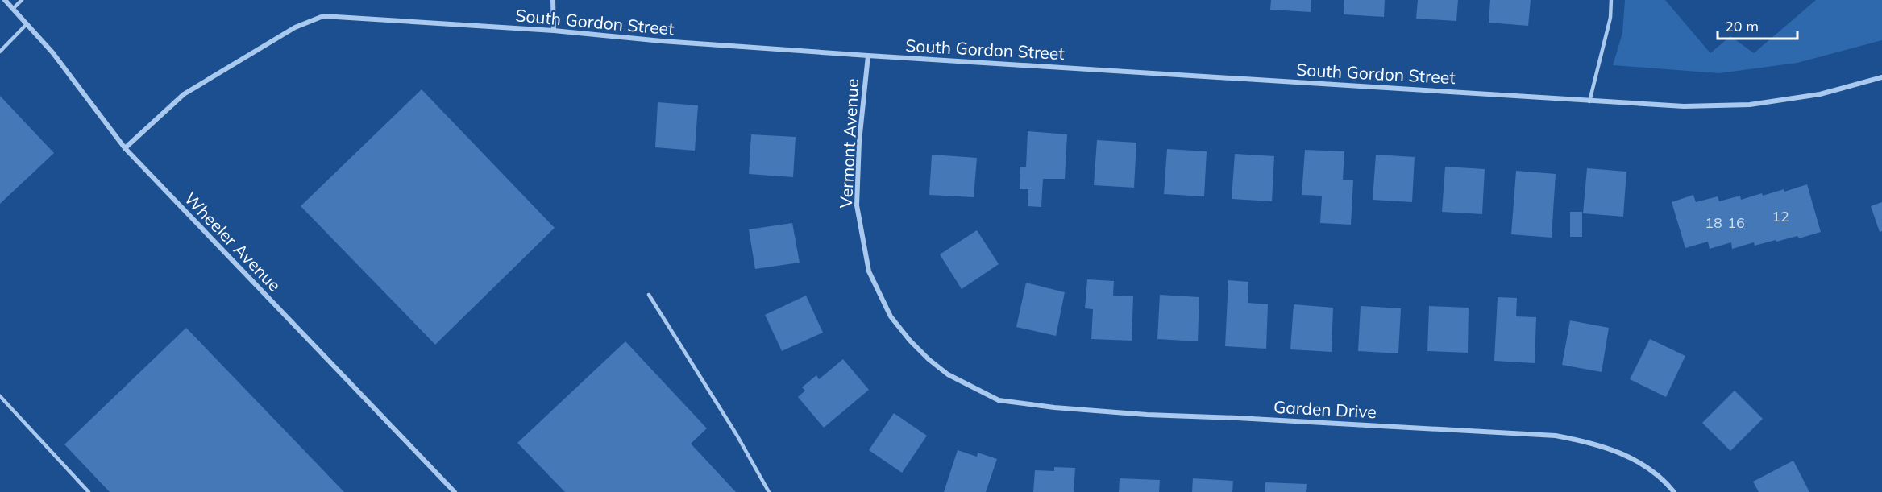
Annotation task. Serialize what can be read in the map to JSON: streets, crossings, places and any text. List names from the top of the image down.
{
  "streets": {
    "street": [
      "South Gordon Street",
      "Vermont Avenue",
      "Wheeler Avenue",
      "Garden Drive"
    ]
  },
  "crossings": [
    ["South Gordon Street", "Vermont Avenue"],
    ["South Gordon Street", "Wheeler Avenue"],
    ["Vermont Avenue", "Garden Drive"]
  ],
  "house_numbers": ["12", "18", "16"],
  "scale_bar": "20 m"
}
